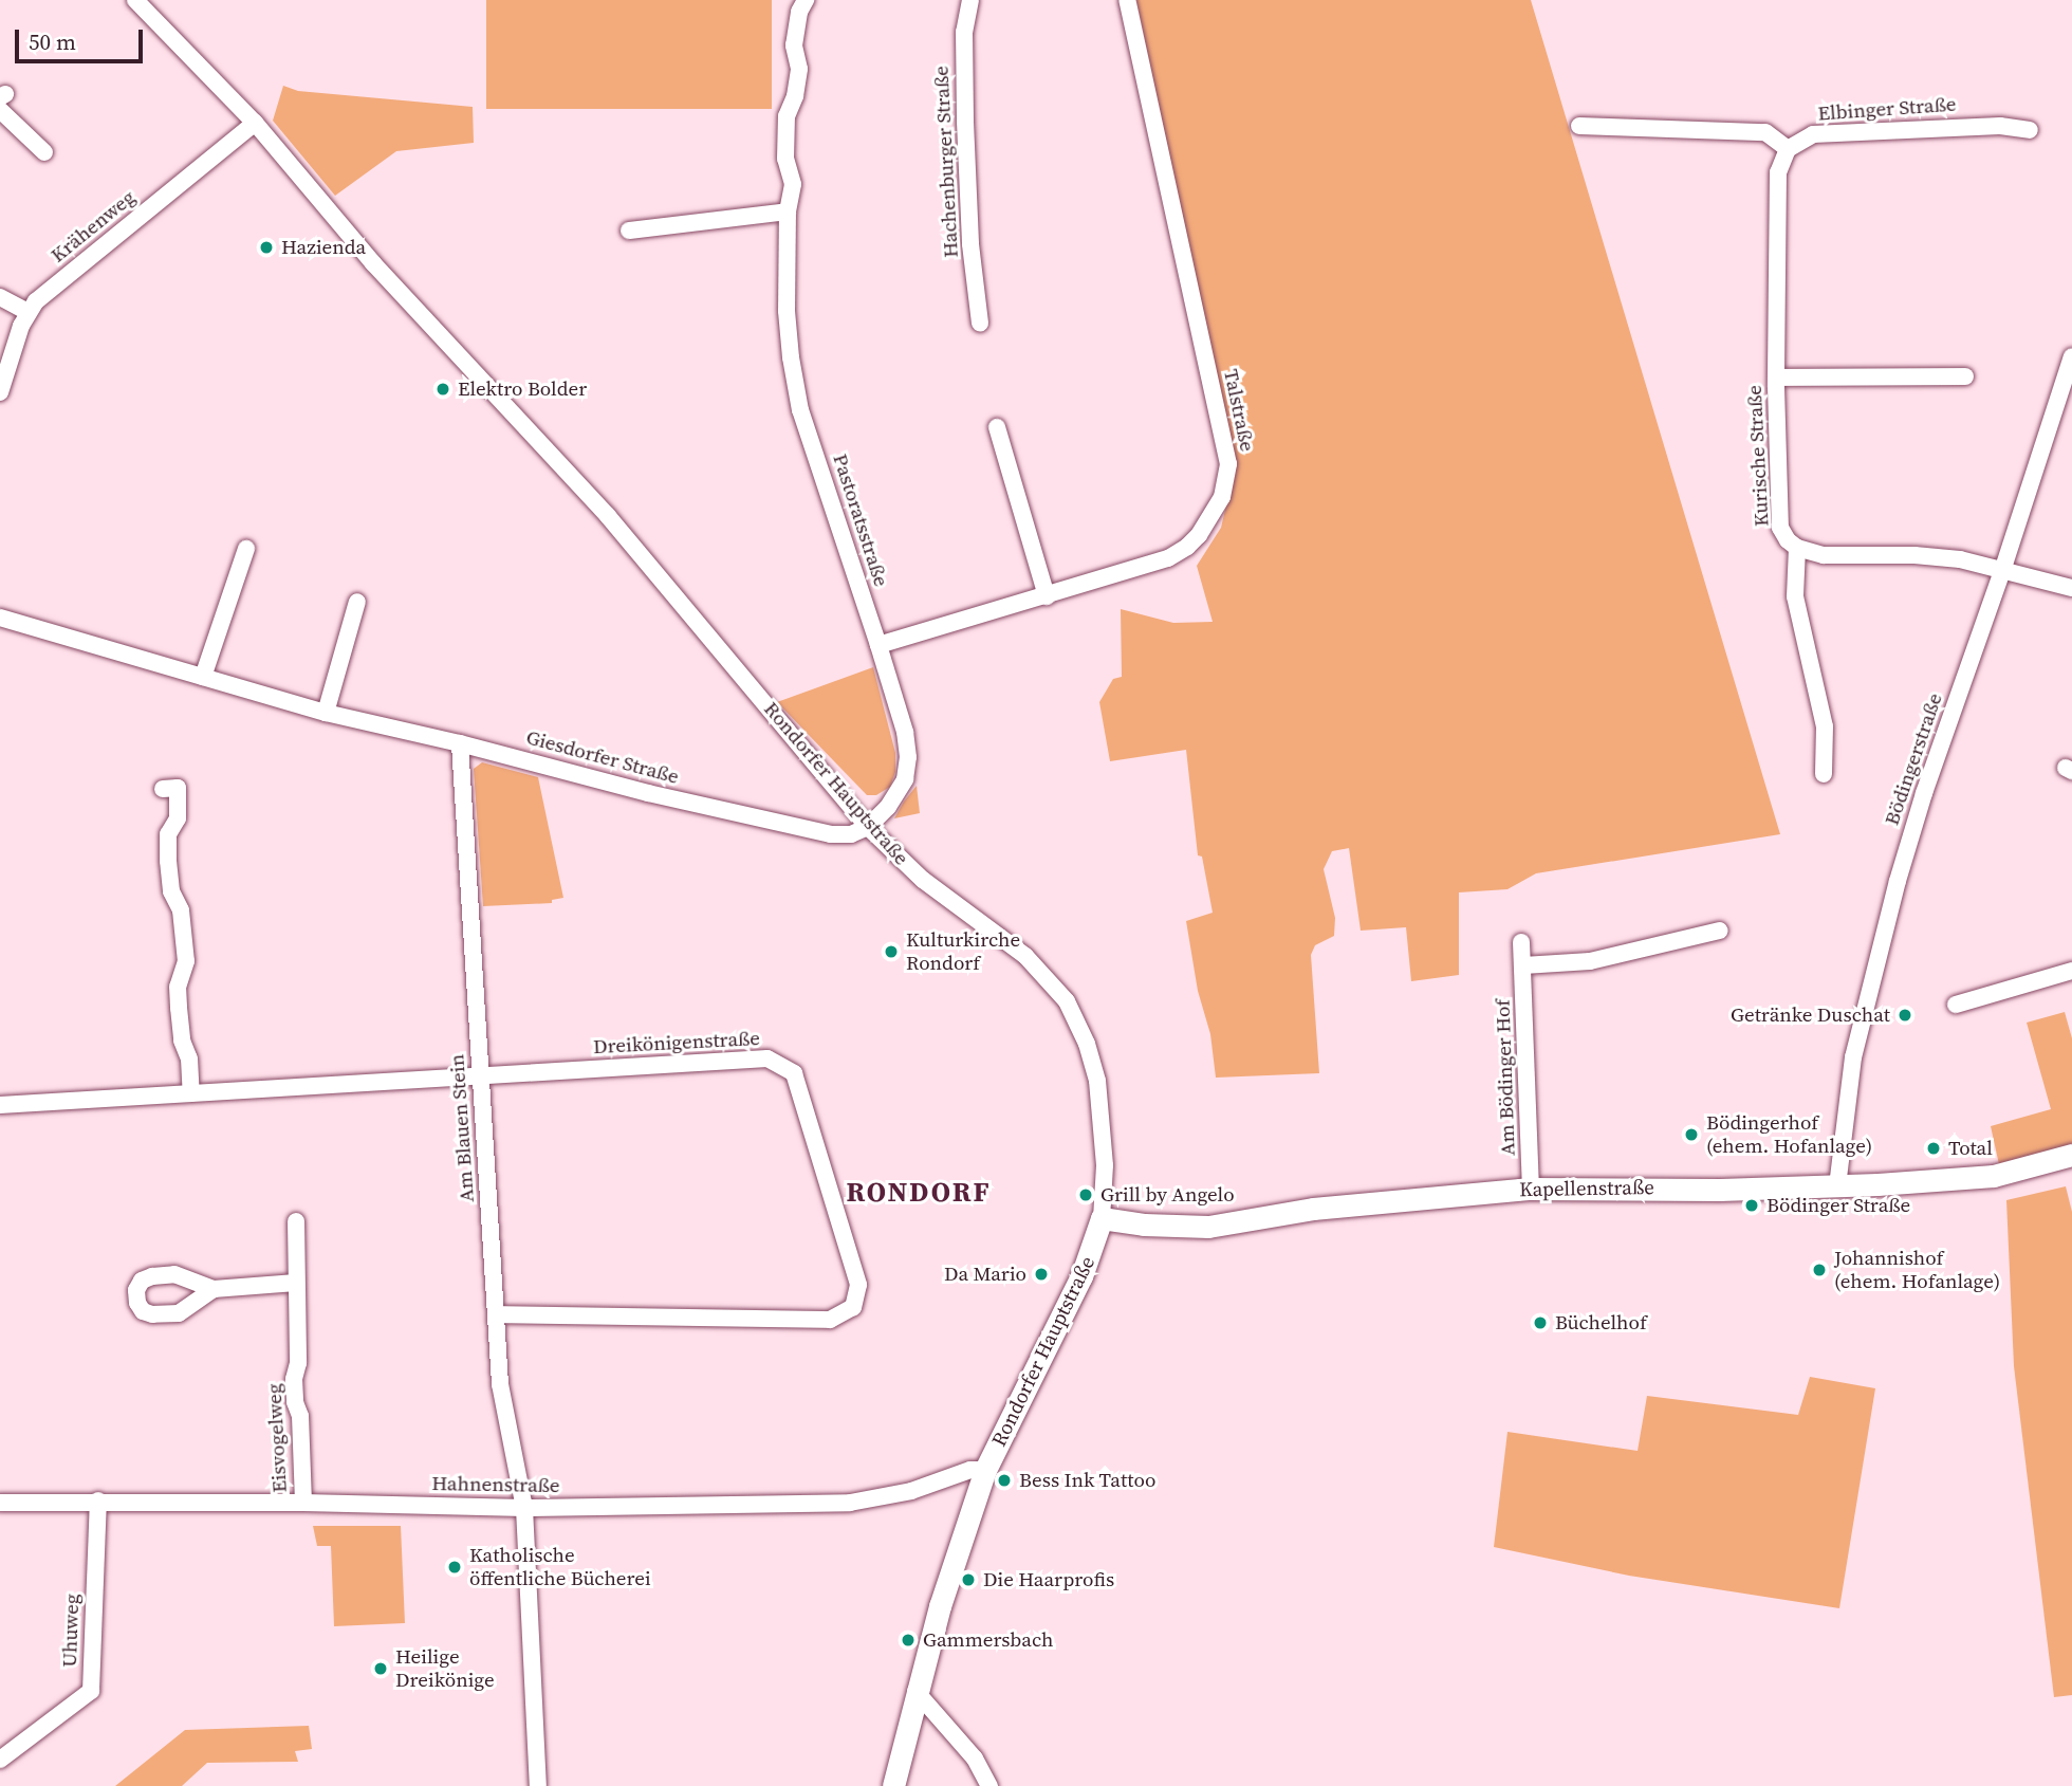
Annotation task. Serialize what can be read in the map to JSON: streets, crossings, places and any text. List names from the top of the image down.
{
  "streets": {
    "main road": ["Rondorfer Hauptstraße", "Kapellenstraße"],
    "street": [
      "Elbinger Straße",
      "Hachenburger Straße",
      "Krähenweg",
      "Talstraße",
      "Kurische Straße",
      "Pastoratsstraße",
      "Giesdorfer Straße",
      "Bödingerstraße",
      "Dreikönigenstraße",
      "Am Bödinger Hof",
      "Am Blauen Stein",
      "Eisvogelweg",
      "Hahnenstraße",
      "Uhuweg"
    ]
  },
  "crossings": [
    ["Elbinger Straße", "Kurische Straße"],
    ["Krähenweg", "Rondorfer Hauptstraße"],
    ["Talstraße", "Pastoratsstraße"],
    ["Pastoratsstraße", "Giesdorfer Straße"],
    ["Pastoratsstraße", "Rondorfer Hauptstraße"],
    ["Giesdorfer Straße", "Rondorfer Hauptstraße"],
    ["Giesdorfer Straße", "Am Blauen Stein"],
    ["Bödingerstraße", "Kapellenstraße"],
    ["Rondorfer Hauptstraße", "Kapellenstraße"],
    ["Rondorfer Hauptstraße", "Hahnenstraße"],
    ["Dreikönigenstraße", "Am Blauen Stein"],
    ["Am Bödinger Hof", "Kapellenstraße"],
    ["Am Blauen Stein", "Hahnenstraße"],
    ["Eisvogelweg", "Hahnenstraße"],
    ["Hahnenstraße", "Uhuweg"]
  ],
  "districts": ["RONDORF"],
  "places": [
    "Hazienda",
    "Elektro Bolder",
    "Kulturkirche Rondorf",
    "Getränke Duschat",
    "Bödingerhof (ehem. Hofanlage)",
    "Total",
    "Grill by Angelo",
    "Bödinger Straße",
    "Johannishof (ehem. Hofanlage)",
    "Da Mario",
    "Büchelhof",
    "Bess Ink Tattoo",
    "Katholische öffentliche Bücherei",
    "Die Haarprofis",
    "Gammersbach",
    "Heilige Dreikönige"
  ],
  "scale_bar": "50 m"
}
